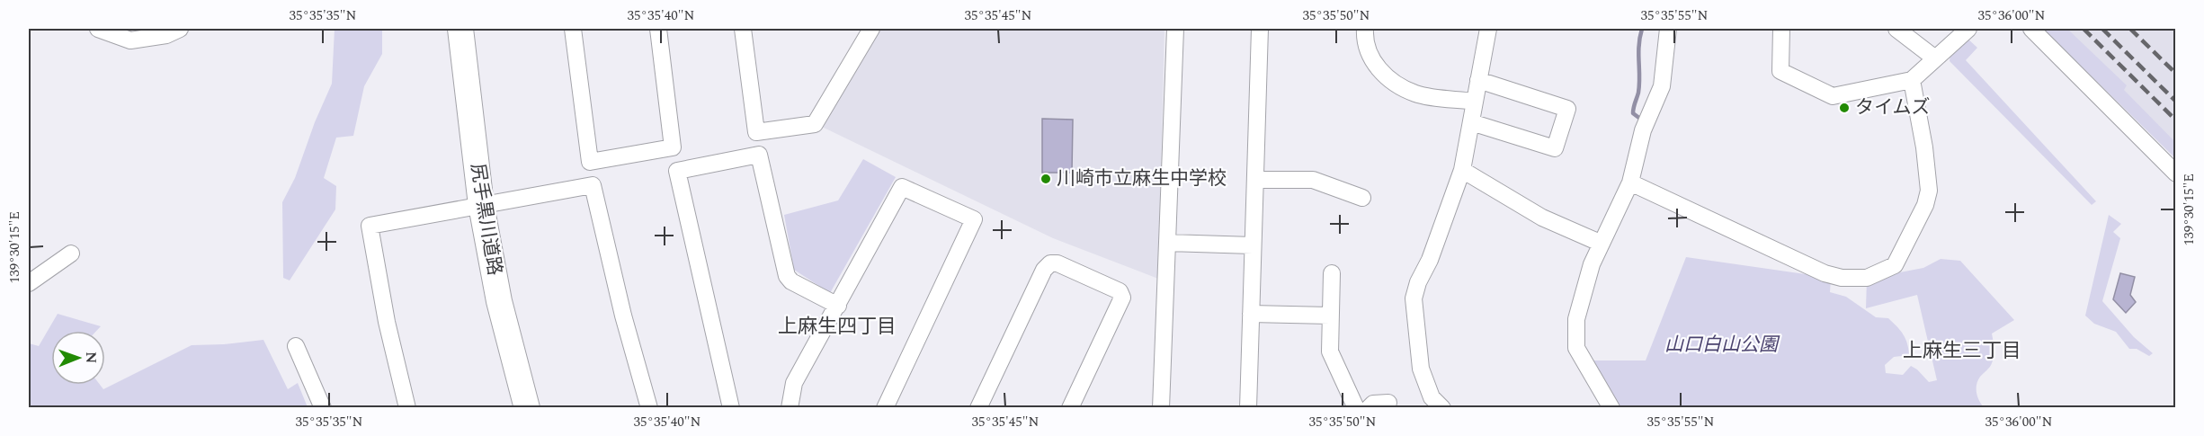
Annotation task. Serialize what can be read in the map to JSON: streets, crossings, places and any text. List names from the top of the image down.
{
  "streets": {
    "main road": ["尻手黒川道路"]
  },
  "districts": ["上麻生四丁目", "上麻生三丁目"],
  "parks": ["山口白山公園"],
  "places": ["タイムズ", "川崎市立麻生中学校"],
  "north": "right",
  "coordinates": [
    "35°35'35\"N",
    "35°35'40\"N",
    "35°35'45\"N",
    "35°35'50\"N",
    "35°35'55\"N",
    "35°36'00\"N",
    "139°30'15\"E"
  ]
}
